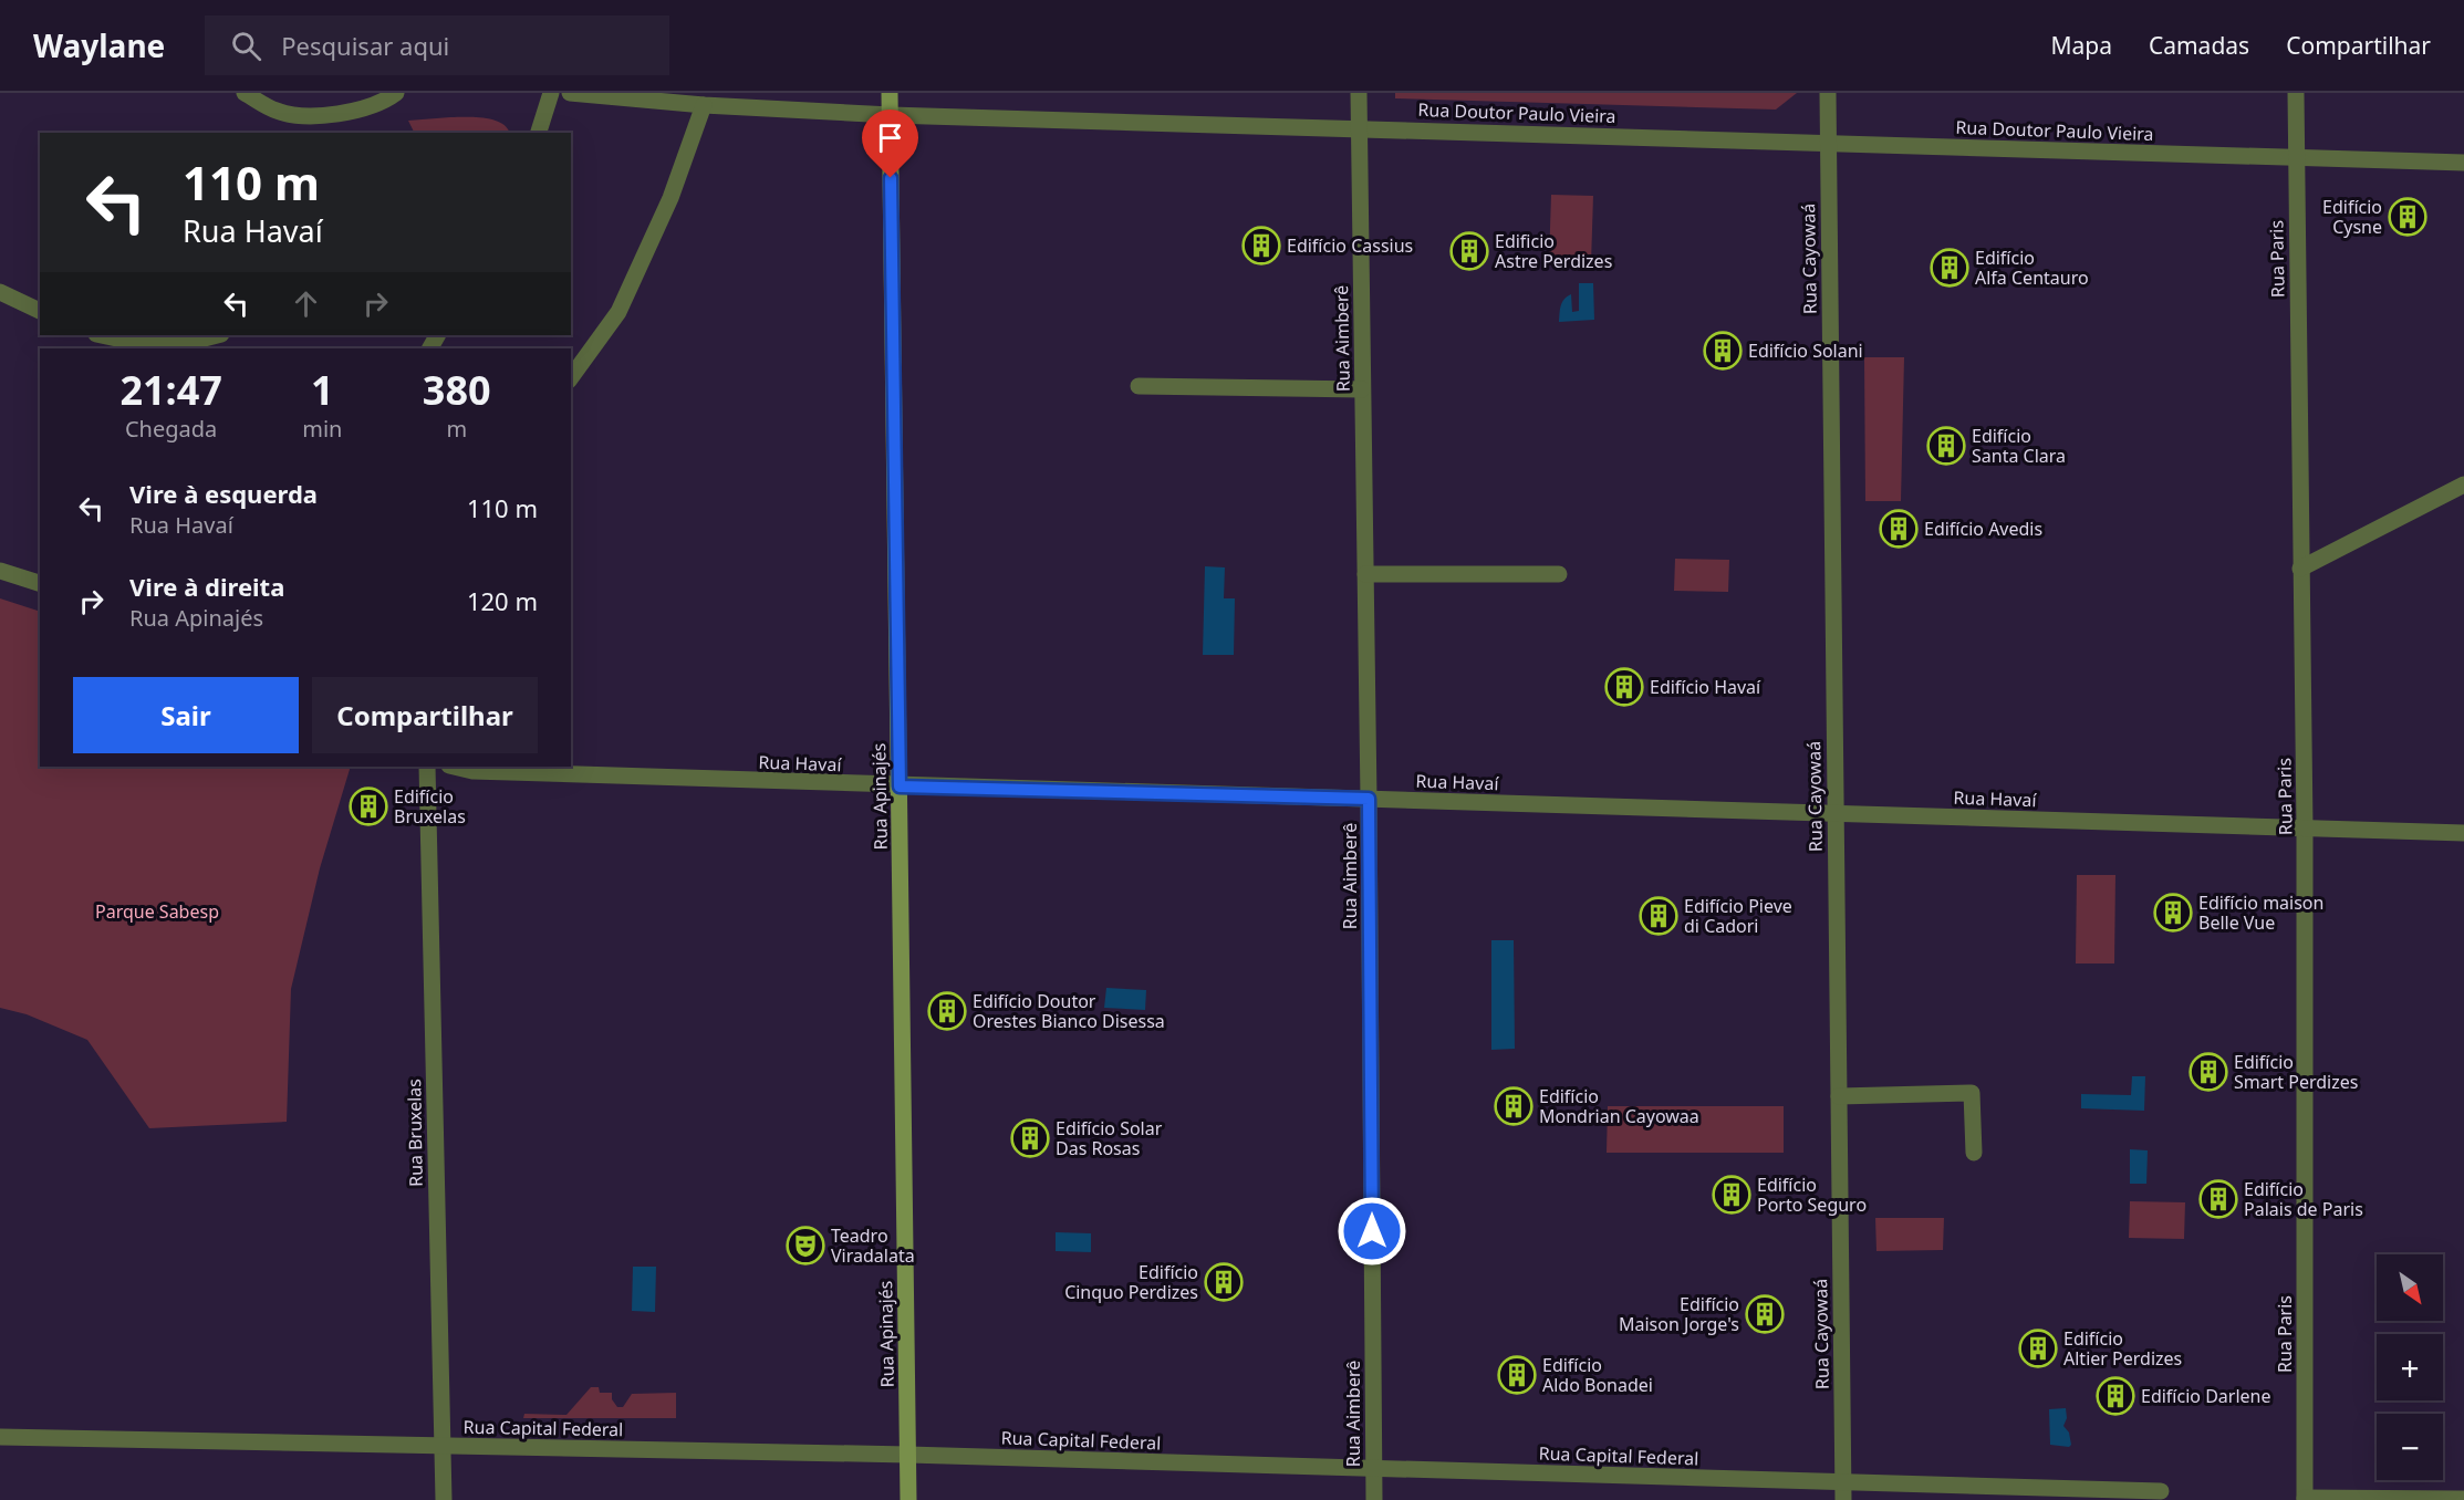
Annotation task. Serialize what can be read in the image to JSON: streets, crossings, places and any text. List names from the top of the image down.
{
  "streets": {
    "street": [
      "Rua Doutor Paulo Vieira",
      "Rua Cayowaá",
      "Rua Paris",
      "Rua Aimberê",
      "Rua Havaí",
      "Rua Apinajés",
      "Rua Bruxelas",
      "Rua Capital Federal"
    ]
  },
  "crossings": [
    ["Rua Doutor Paulo Vieira", "Rua Cayowaá"],
    ["Rua Doutor Paulo Vieira", "Rua Paris"],
    ["Rua Doutor Paulo Vieira", "Rua Aimberê"],
    ["Rua Doutor Paulo Vieira", "Rua Apinajés"],
    ["Rua Cayowaá", "Rua Havaí"],
    ["Rua Cayowaá", "Rua Capital Federal"],
    ["Rua Paris", "Rua Havaí"],
    ["Rua Aimberê", "Rua Havaí"],
    ["Rua Aimberê", "Rua Capital Federal"],
    ["Rua Havaí", "Rua Apinajés"],
    ["Rua Apinajés", "Rua Capital Federal"],
    ["Rua Bruxelas", "Rua Capital Federal"]
  ],
  "parks": ["Parque Sabesp"],
  "places": {
    "building": [
      "Edifício Cysne",
      "Edifício Cassius",
      "Edificio Astre Perdizes",
      "Edifício Alfa Centauro",
      "Edifício Solani",
      "Edifício Santa Clara",
      "Edifício Avedis",
      "Edifício Havaí",
      "Edifício Bruxelas",
      "Edifício maison Belle Vue",
      "Edifício Pieve di Cadori",
      "Edifício Doutor Orestes Bianco Disessa",
      "Edifício Smart Perdizes",
      "Edifício Mondrian Cayowaa",
      "Edifício Solar Das Rosas",
      "Edifício Porto Seguro",
      "Edifício Palais de Paris",
      "Edifício Cinquo Perdizes",
      "Edifício Maison Jorge's",
      "Edifício Altier Perdizes",
      "Edifício Aldo Bonadei",
      "Edifício Darlene"
    ],
    "theatre": ["Teadro Viradalata"]
  },
  "north": "bottom right",
  "page": {
    "header": "Waylane",
    "search": "Pesquisar aqui",
    "nav": ["Mapa", "Camadas", "Compartilhar"],
    "turn": ["110 m", "Rua Havaí"],
    "eta": [
      "21:47",
      "Chegada",
      "1",
      "min",
      "380",
      "m"
    ],
    "list": [
      {
        "name": "Vire à esquerda",
        "note": "Rua Havaí",
        "value": "110 m"
      },
      {
        "name": "Vire à direita",
        "note": "Rua Apinajés",
        "value": "120 m"
      }
    ],
    "buttons": ["Sair", "Compartilhar"],
    "map_buttons": ["+", "−"]
  }
}
